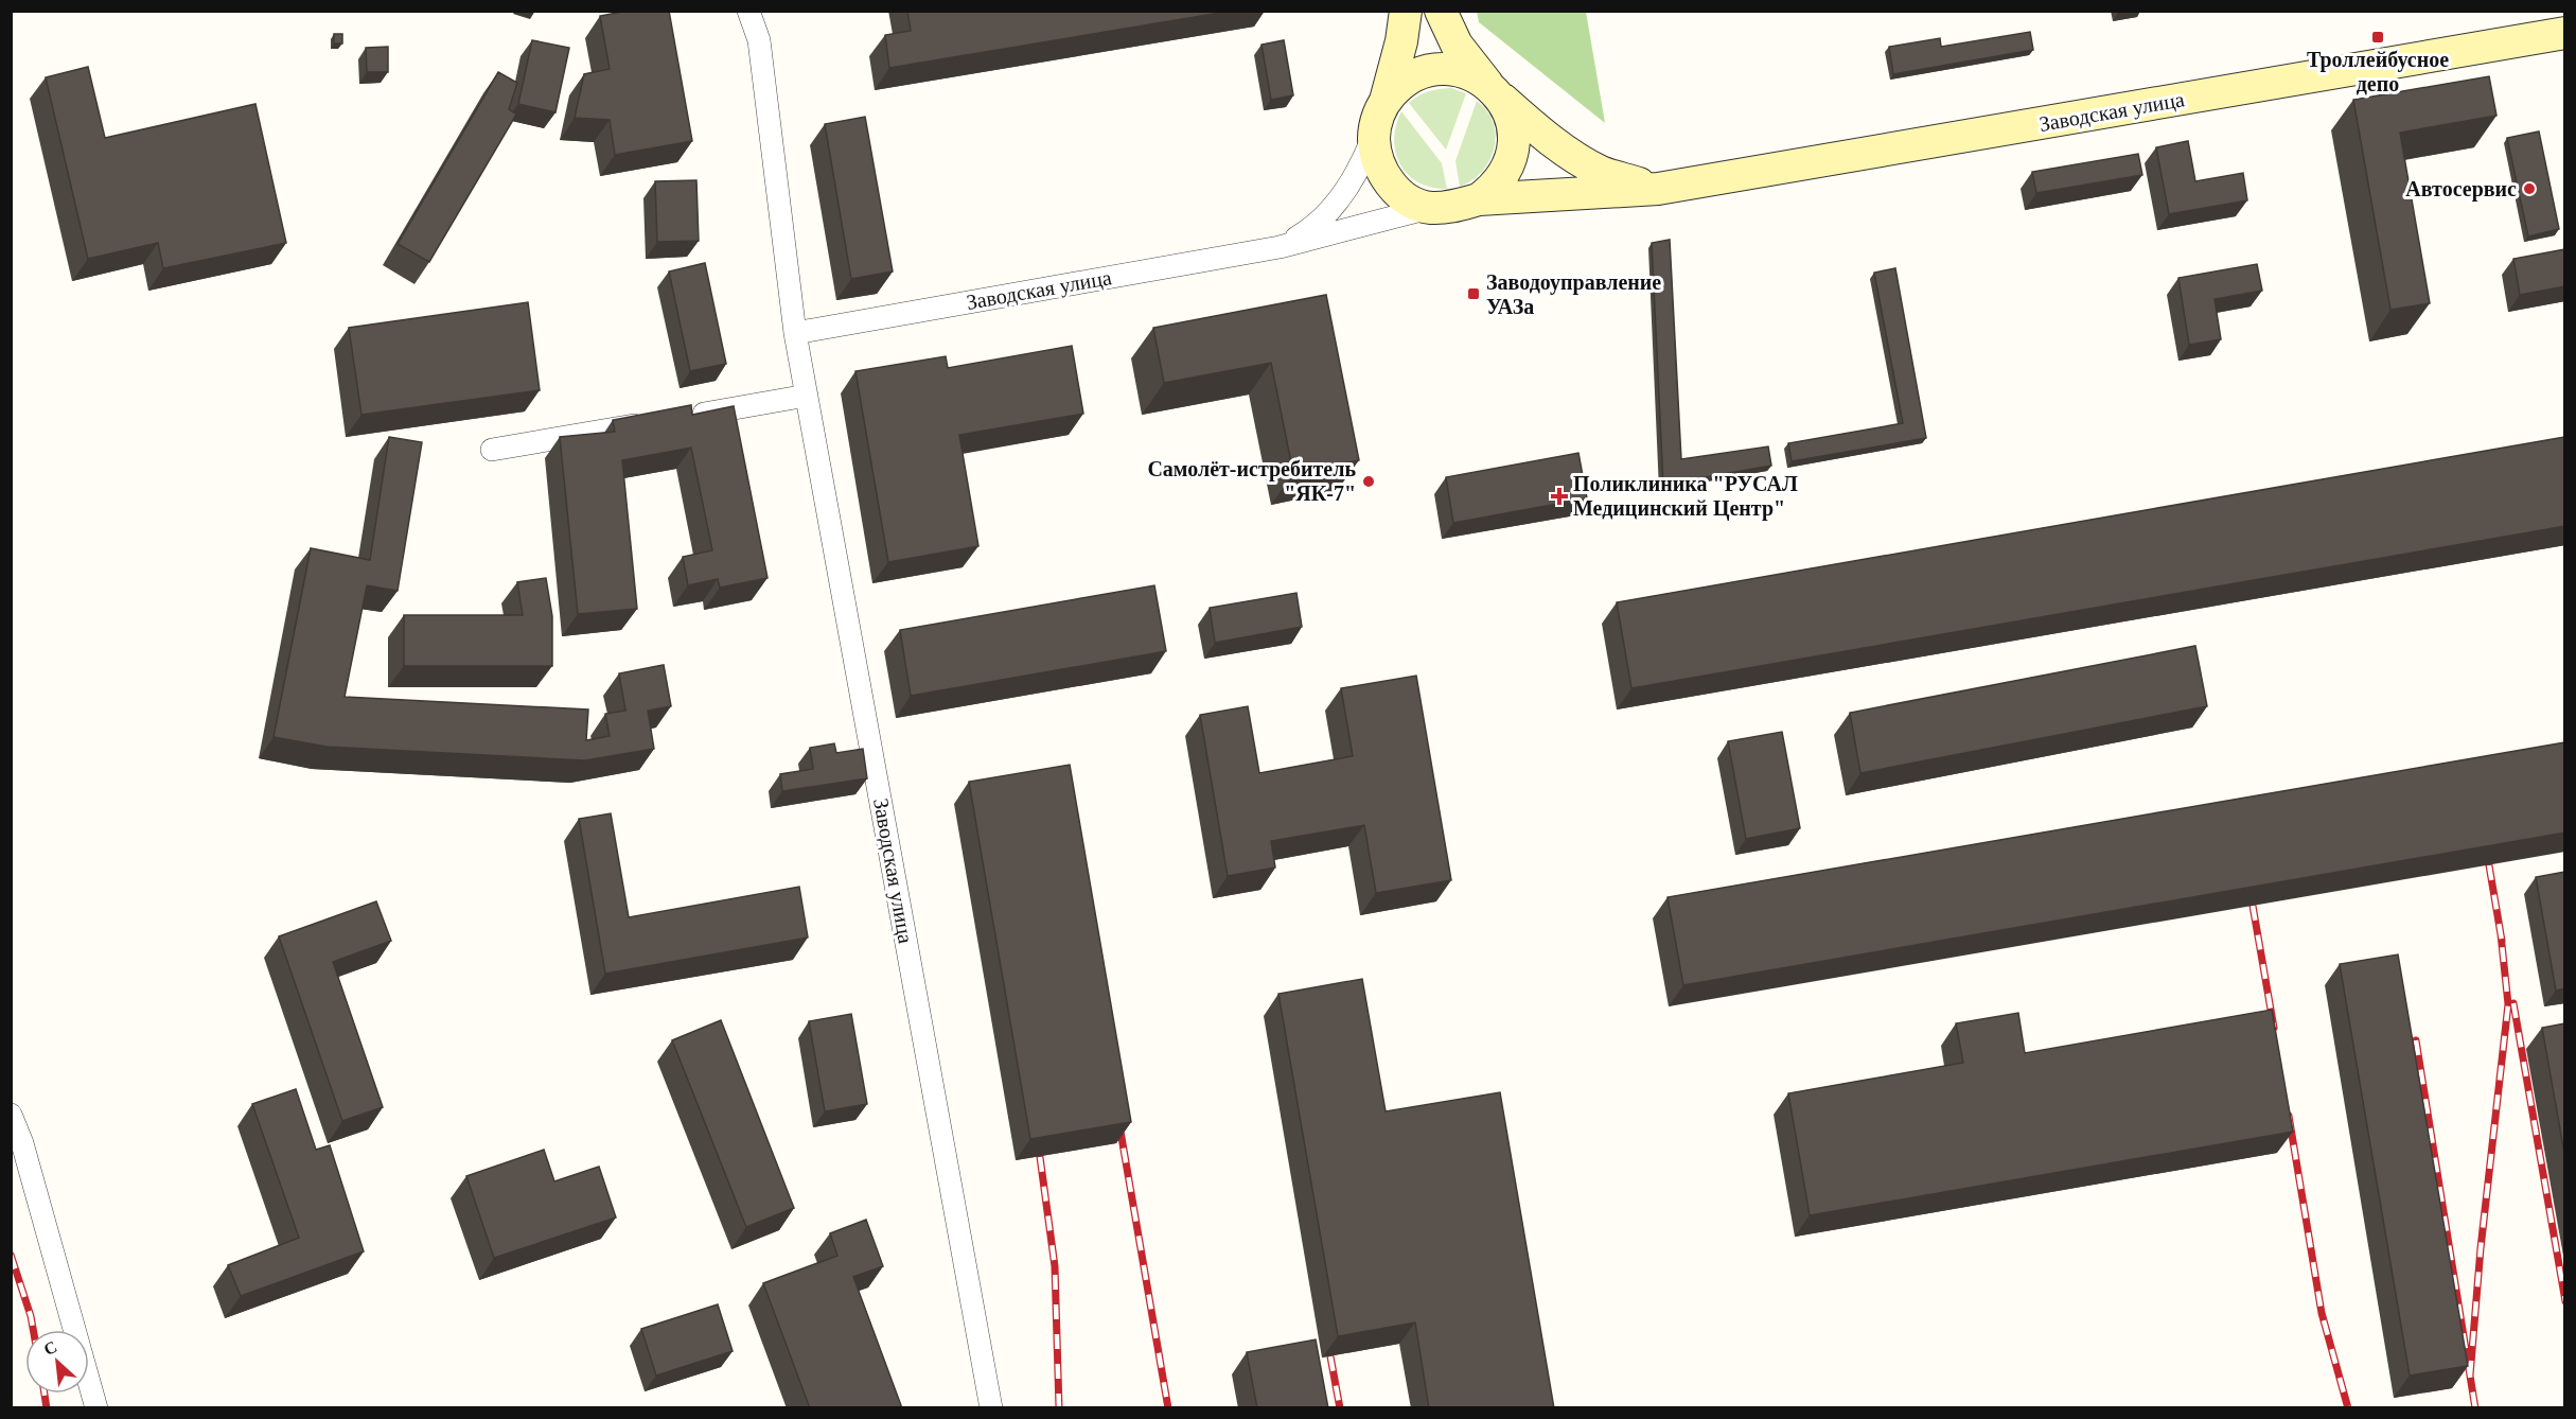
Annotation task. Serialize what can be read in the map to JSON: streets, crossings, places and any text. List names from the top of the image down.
{
  "streets": {
    "street": ["Заводская улица"]
  },
  "places": {
    "transit": ["Троллейбусное депо", "Заводоуправление УАЗа"],
    "other": ["Автосервис", "Самолёт-истребитель \"ЯК-7\""],
    "health": ["Поликлиника \"РУСАЛ Медицинский Центр\""]
  },
  "north": "top left"
}
